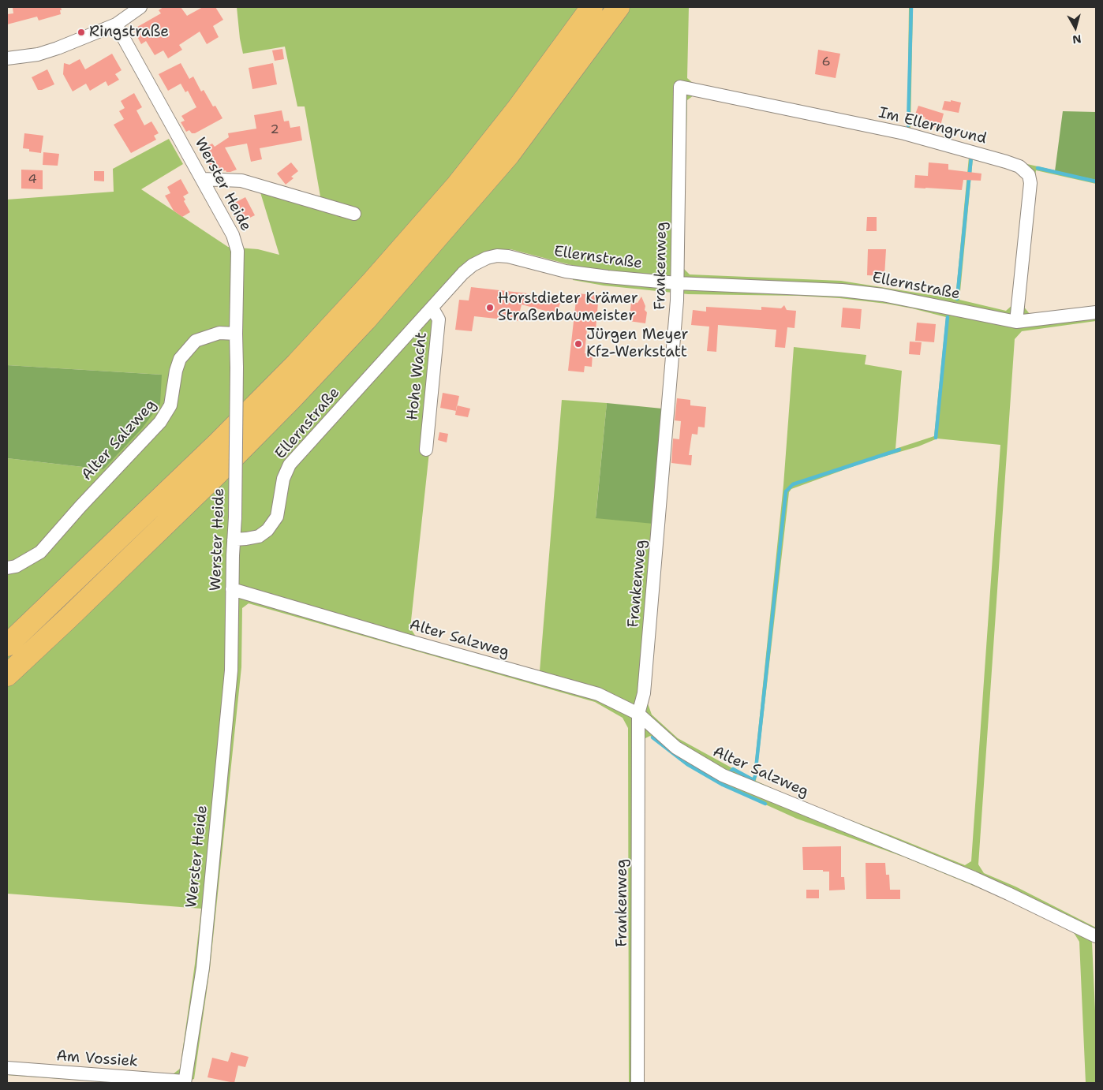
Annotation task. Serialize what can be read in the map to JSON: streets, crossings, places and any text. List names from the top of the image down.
{
  "streets": {
    "street": [
      "Im Ellerngrund",
      "Werster Heide",
      "Ellernstraße",
      "Frankenweg",
      "Hohe Wacht",
      "Alter Salzweg",
      "Am Vossiek"
    ]
  },
  "crossings": [
    ["Im Ellerngrund", "Ellernstraße"],
    ["Im Ellerngrund", "Frankenweg"],
    ["Werster Heide", "Ellernstraße"],
    ["Werster Heide", "Alter Salzweg"],
    ["Werster Heide", "Am Vossiek"],
    ["Ellernstraße", "Frankenweg"],
    ["Ellernstraße", "Hohe Wacht"],
    ["Frankenweg", "Alter Salzweg"]
  ],
  "places": ["Ringstraße", "Horstdieter Krämer Straßenbaumeister", "Jürgen Meyer Kfz-Werkstatt"],
  "house_numbers": ["6", "2", "4"],
  "north": "bottom"
}
